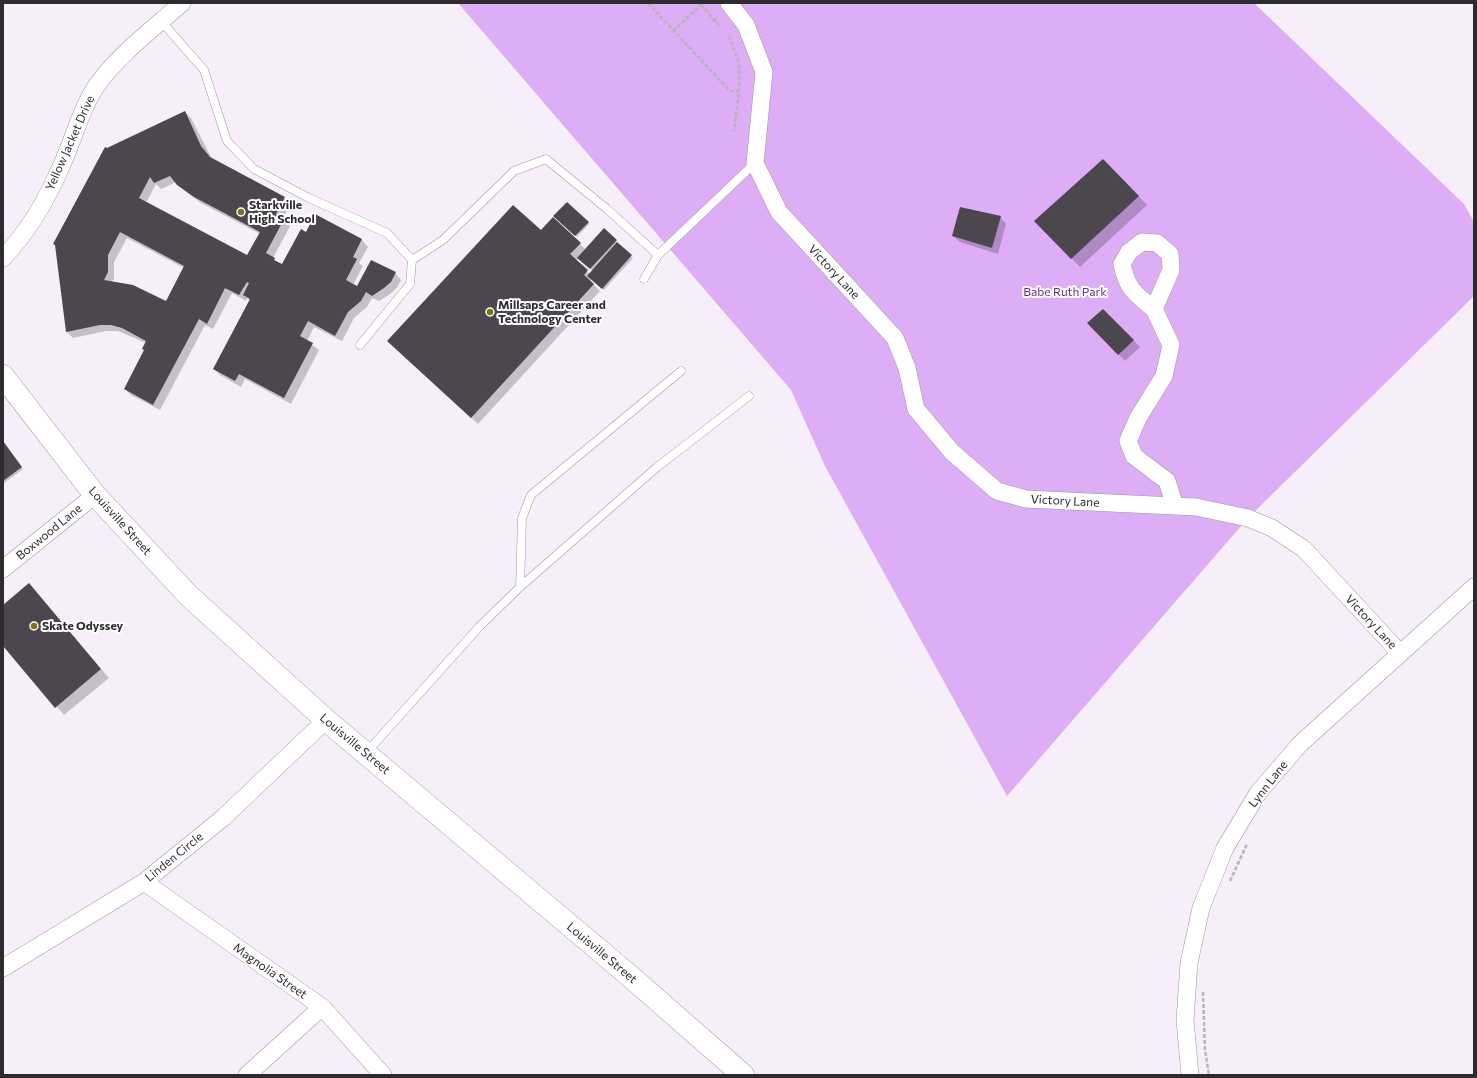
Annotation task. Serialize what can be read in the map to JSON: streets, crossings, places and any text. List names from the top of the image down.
{
  "streets": {
    "main road": ["Louisville Street"],
    "street": [
      "Yellow Jacket Drive",
      "Victory Lane",
      "Boxwood Lane",
      "Lynn Lane",
      "Linden Circle",
      "Magnolia Street"
    ]
  },
  "crossings": [
    ["Victory Lane", "Lynn Lane"],
    ["Louisville Street", "Boxwood Lane"],
    ["Louisville Street", "Linden Circle"],
    ["Linden Circle", "Magnolia Street"]
  ],
  "parks": ["Babe Ruth Park"],
  "places": ["Starkville High School", "Millsaps Career and Technology Center", "Skate Odyssey"]
}
